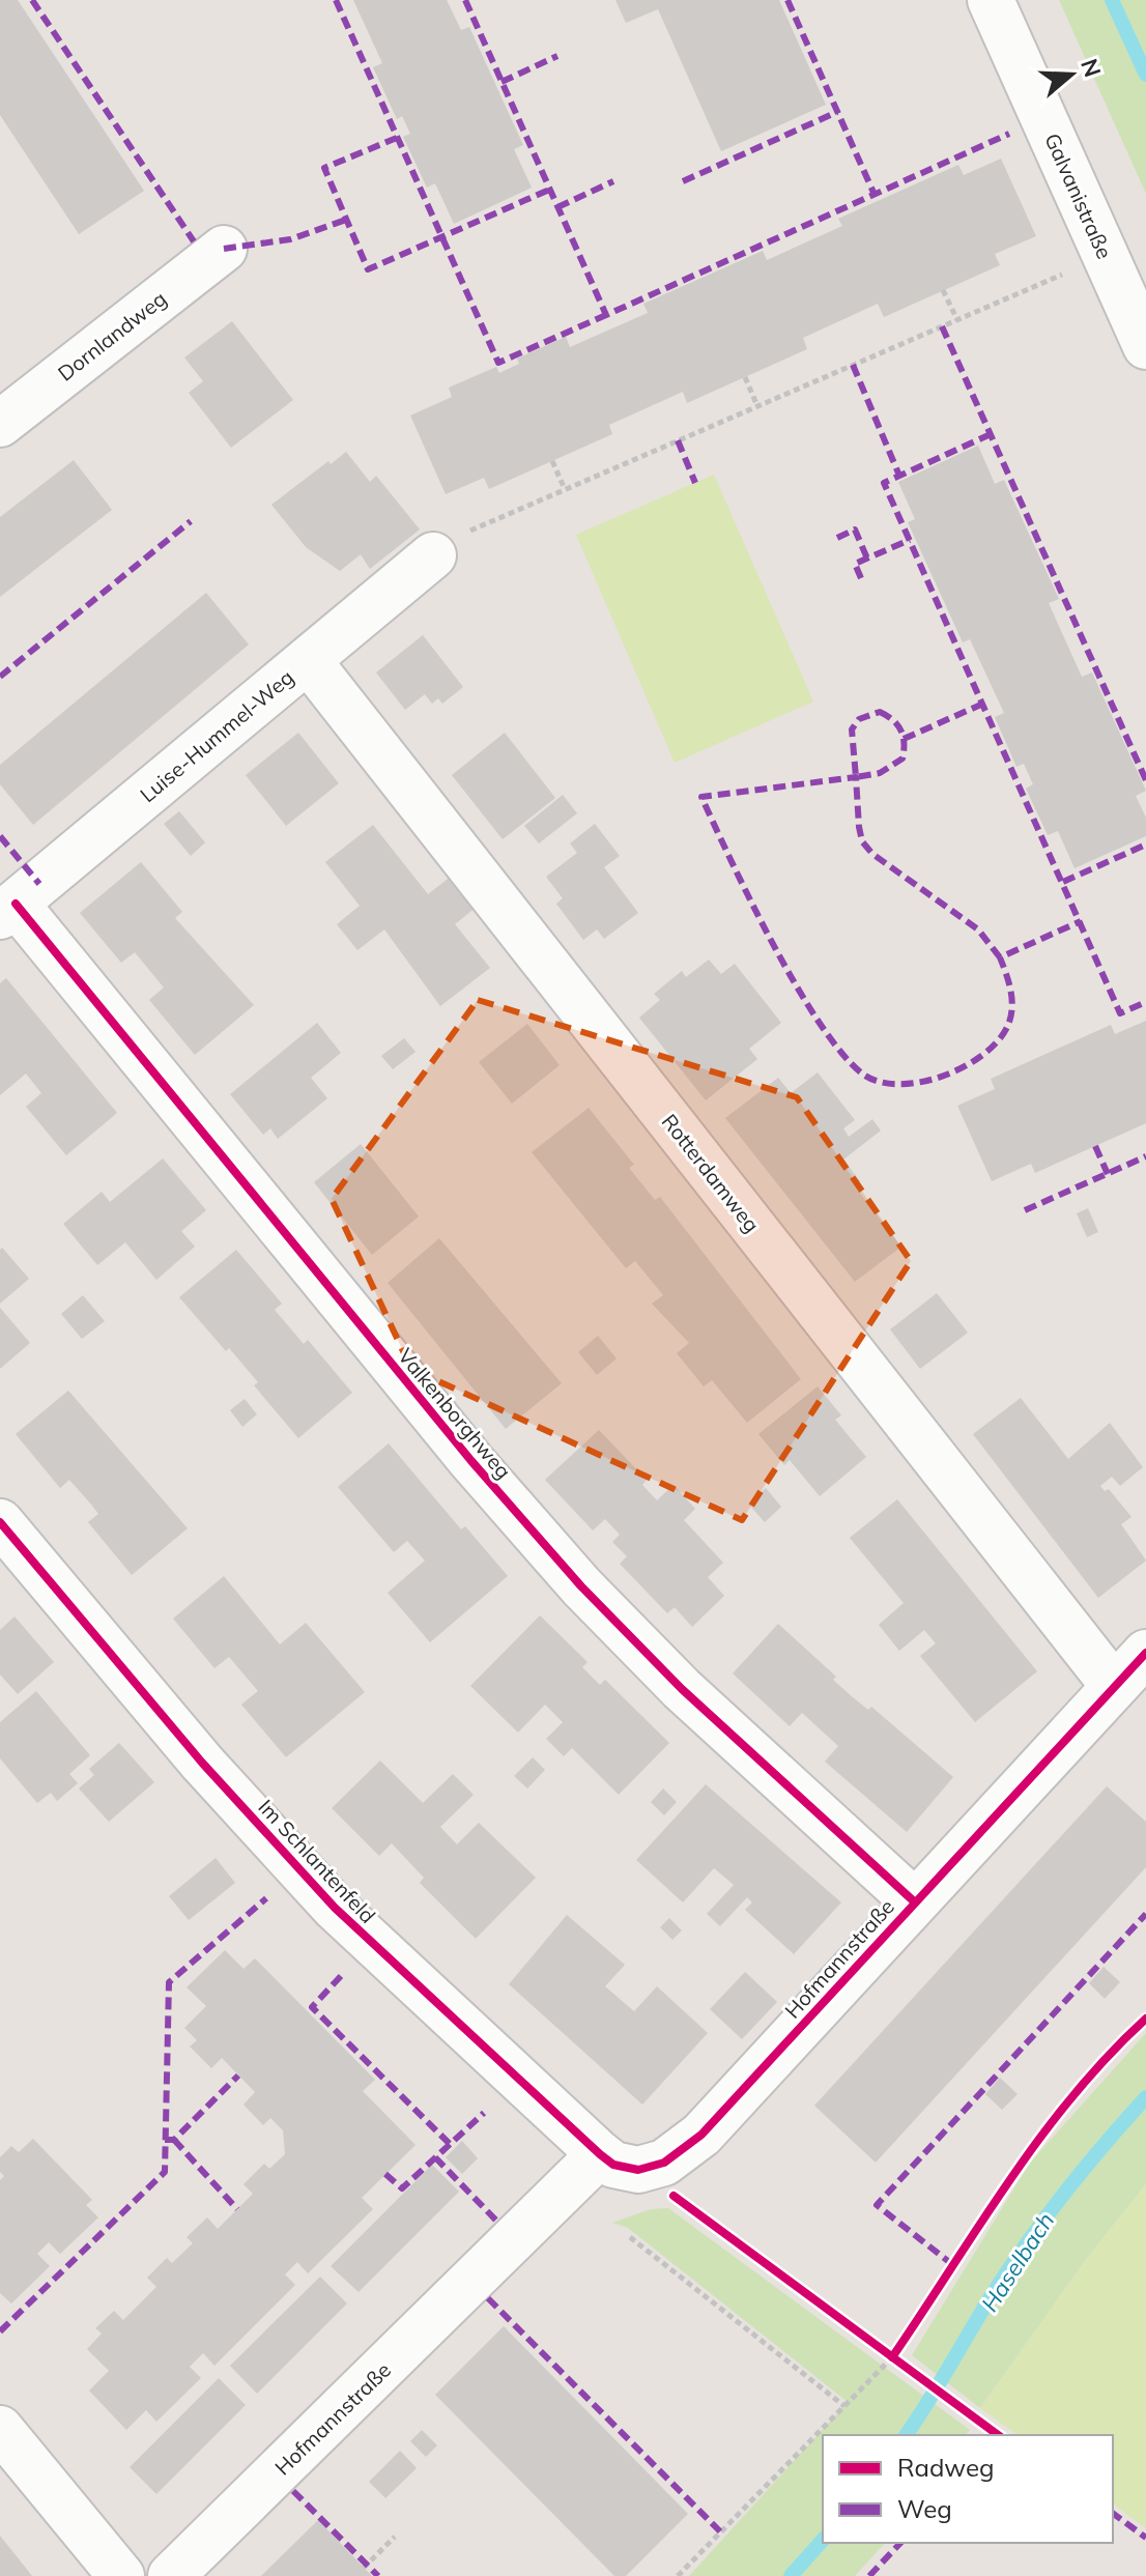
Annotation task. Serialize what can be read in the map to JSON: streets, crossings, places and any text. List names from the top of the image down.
{
  "streets": {
    "street": [
      "Galvanistraße",
      "Dornlandweg",
      "Luise-Hummel-Weg",
      "Rotterdamweg",
      "Valkenborghweg",
      "Im Schlantenfeld",
      "Hofmannstraße"
    ]
  },
  "crossings": [
    ["Luise-Hummel-Weg", "Rotterdamweg"],
    ["Luise-Hummel-Weg", "Valkenborghweg"],
    ["Rotterdamweg", "Hofmannstraße"],
    ["Valkenborghweg", "Hofmannstraße"],
    ["Im Schlantenfeld", "Hofmannstraße"]
  ],
  "water": ["Haselbach"],
  "legend": ["Radweg", "Weg"],
  "north": "right"
}
